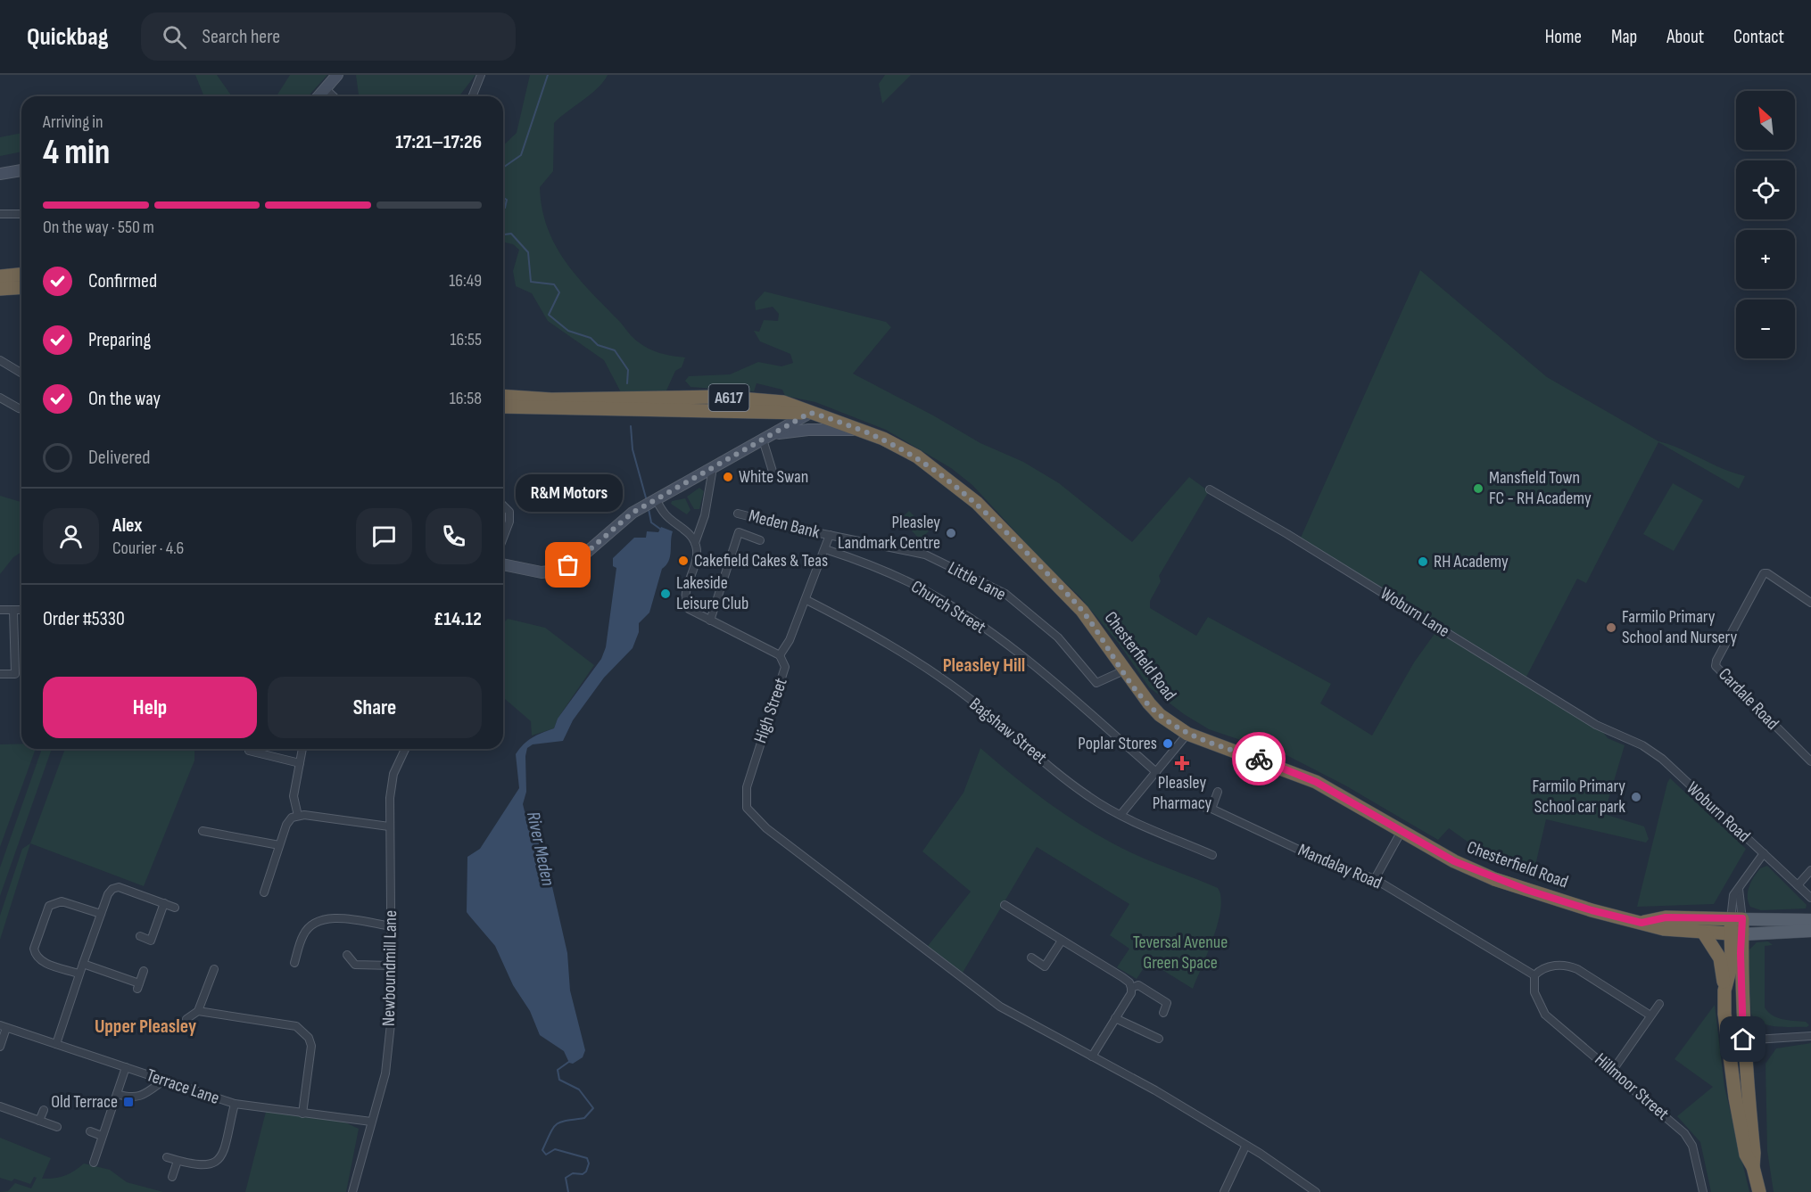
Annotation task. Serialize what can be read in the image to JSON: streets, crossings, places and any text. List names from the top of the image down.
{
  "streets": {
    "highway": ["A617", "Chesterfield Road"],
    "street": [
      "Meden Bank",
      "Little Lane",
      "Church Street",
      "Woburn Lane",
      "Cardale Road",
      "High Street",
      "Bagshaw Street",
      "Woburn Road",
      "Mandalay Road",
      "Newboundmill Lane",
      "Terrace Lane",
      "Hillmoor Street"
    ]
  },
  "crossings": [
    ["A617", "Chesterfield Road"],
    ["Meden Bank", "Little Lane"],
    ["Meden Bank", "High Street"],
    ["Little Lane", "Chesterfield Road"],
    ["Little Lane", "High Street"],
    ["Church Street", "High Street"],
    ["Woburn Lane", "Woburn Road"],
    ["High Street", "Bagshaw Street"],
    ["Mandalay Road", "Hillmoor Street"],
    ["Newboundmill Lane", "Terrace Lane"]
  ],
  "districts": ["Pleasley Hill", "Upper Pleasley"],
  "water": ["River Meden"],
  "parks": ["Teversal Avenue Green Space"],
  "places": {
    "other": [
      "White Swan",
      "Mansfield Town FC - RH Academy",
      "Pleasley Landmark Centre",
      "Cakefield Cakes & Teas",
      "RH Academy",
      "R&M Motors",
      "Lakeside Leisure Club",
      "Farmilo Primary School and Nursery",
      "Poplar Stores",
      "Farmilo Primary School car park"
    ],
    "health": ["Pleasley Pharmacy"],
    "transit": ["Old Terrace"]
  },
  "north": "top left",
  "page": {
    "header": "Quickbag",
    "search": "Search here",
    "nav": [
      "Home",
      "Map",
      "About",
      "Contact"
    ],
    "map_buttons": ["+", "−"],
    "heading": ["4 min", "Arriving in", "17:21–17:26"],
    "panel": [
      "Alex",
      "Courier · 4.6",
      "Order #5330",
      "£14.12"
    ],
    "bar": "On the way · 550 m",
    "list": [
      ["Confirmed", "16:49"],
      ["Preparing", "16:55"],
      ["On the way", "16:58"],
      "Delivered"
    ],
    "bubble": "R&M Motors",
    "buttons": ["Help", "Share"]
  }
}
